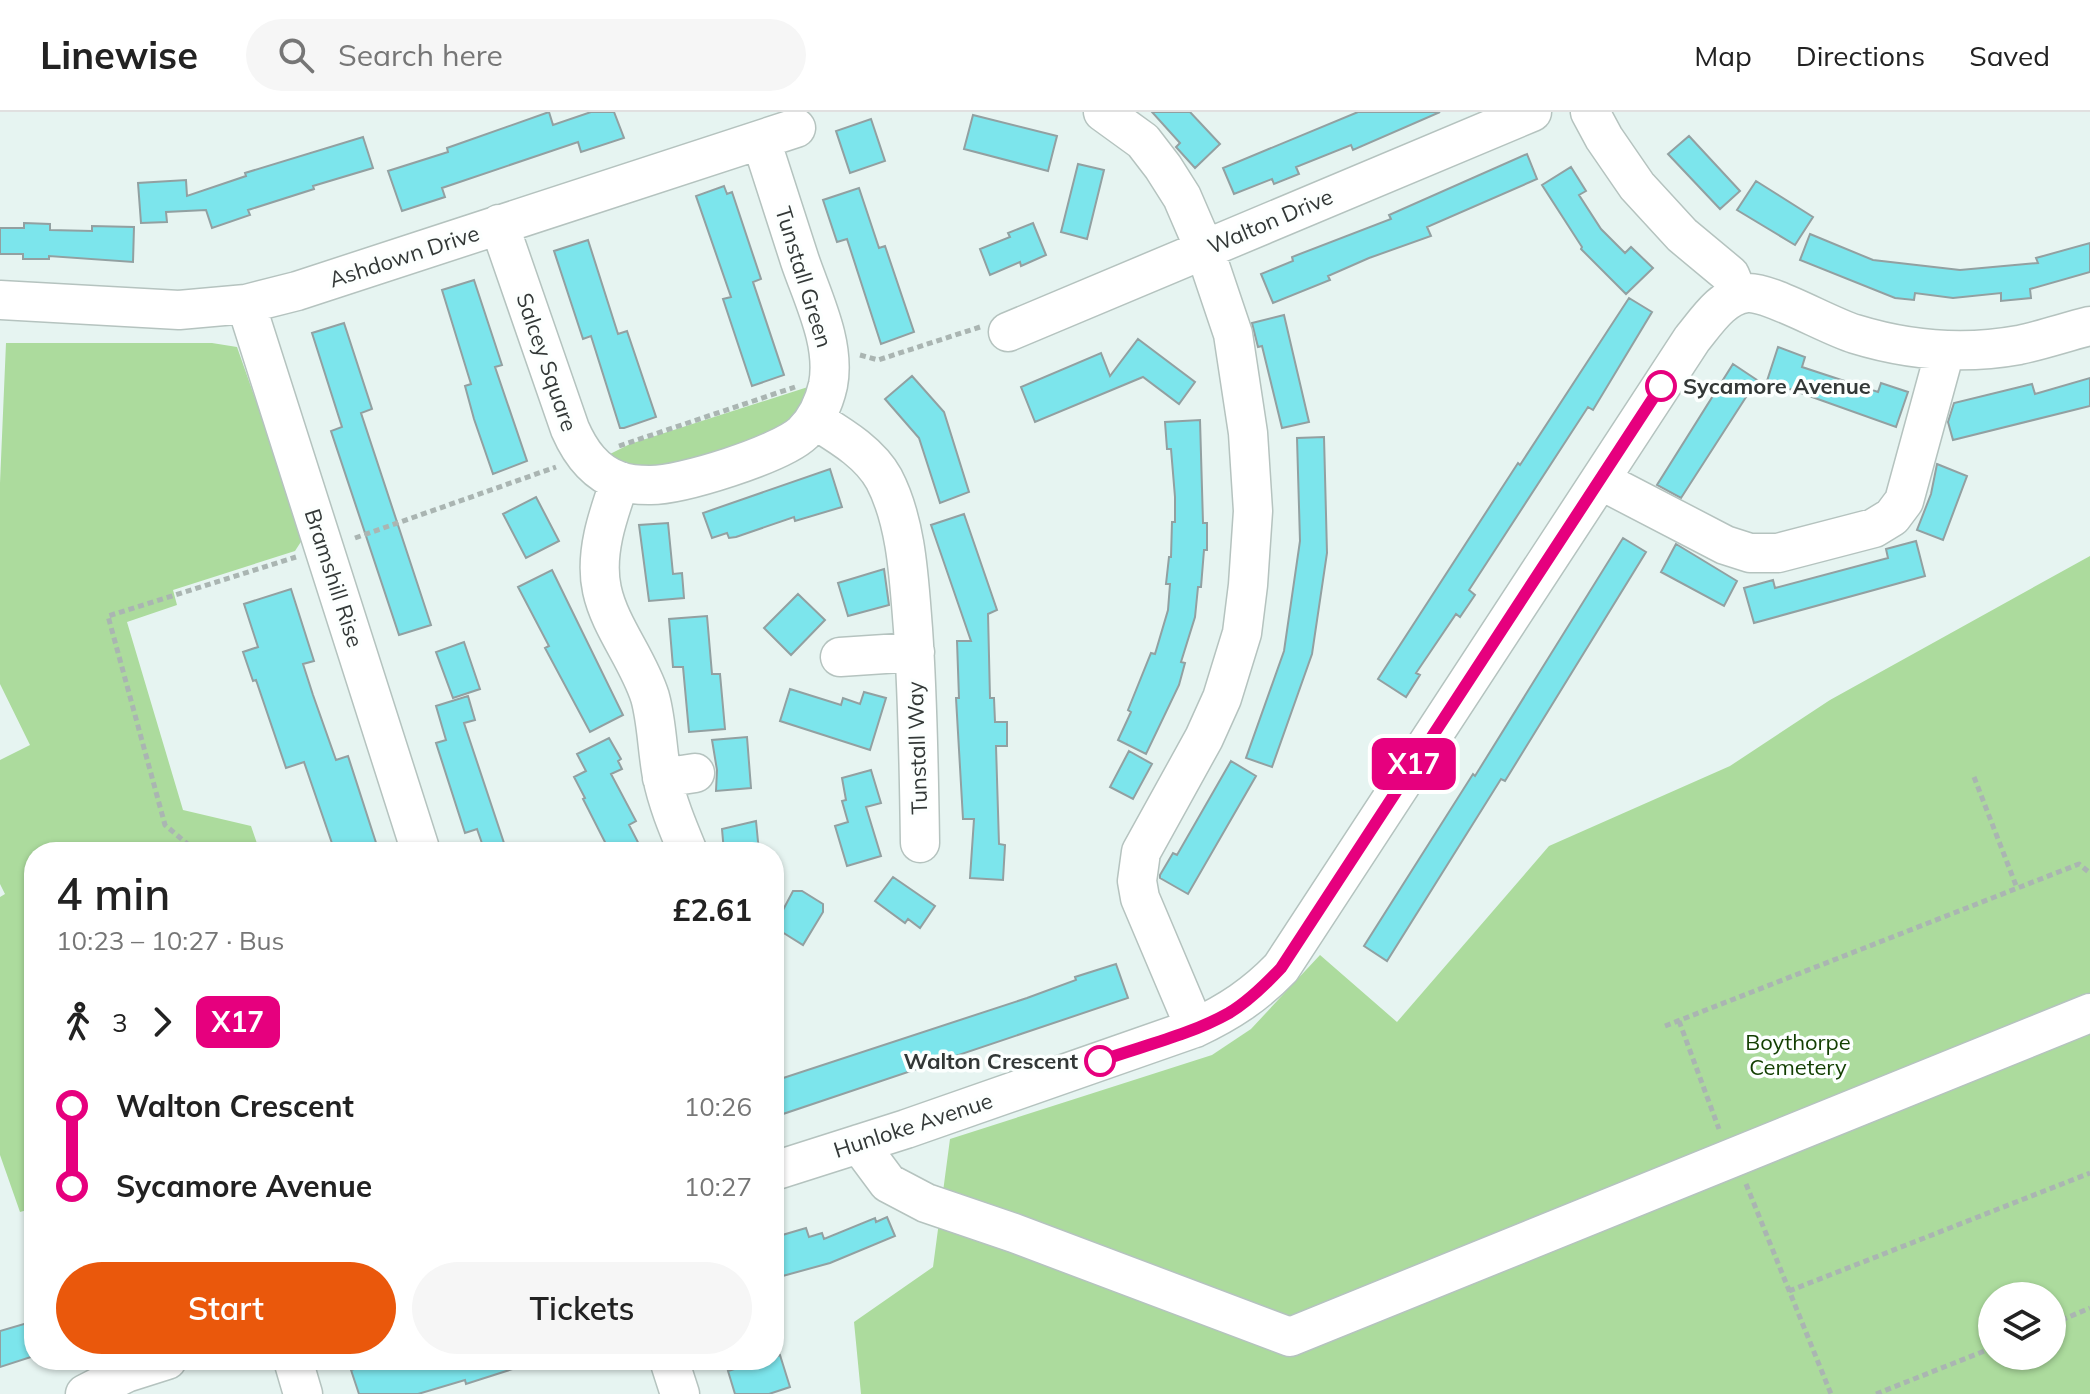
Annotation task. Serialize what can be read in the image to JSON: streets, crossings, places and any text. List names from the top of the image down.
{
  "streets": {
    "street": [
      "Walton Drive",
      "Ashdown Drive",
      "Tunstall Green",
      "Salcey Square",
      "Bramshill Rise",
      "Tunstall Way",
      "Hunloke Avenue"
    ]
  },
  "crossings": [
    ["Ashdown Drive", "Tunstall Green"],
    ["Ashdown Drive", "Salcey Square"],
    ["Ashdown Drive", "Bramshill Rise"],
    ["Tunstall Green", "Tunstall Way"]
  ],
  "parks": ["Boythorpe Cemetery"],
  "places": ["Sycamore Avenue", "Walton Crescent"],
  "lines": ["bus line X17"],
  "page": {
    "header": "Linewise",
    "search": "Search here",
    "nav": ["Map", "Directions", "Saved"],
    "on_map": "X17",
    "heading": ["4 min", "10:23 – 10:27 · Bus", "£2.61"],
    "legs": ["3", "X17"],
    "list": [
      {
        "name": "Walton Crescent",
        "value": "10:26"
      },
      {
        "name": "Sycamore Avenue",
        "value": "10:27"
      }
    ],
    "buttons": ["Start", "Tickets"]
  }
}
